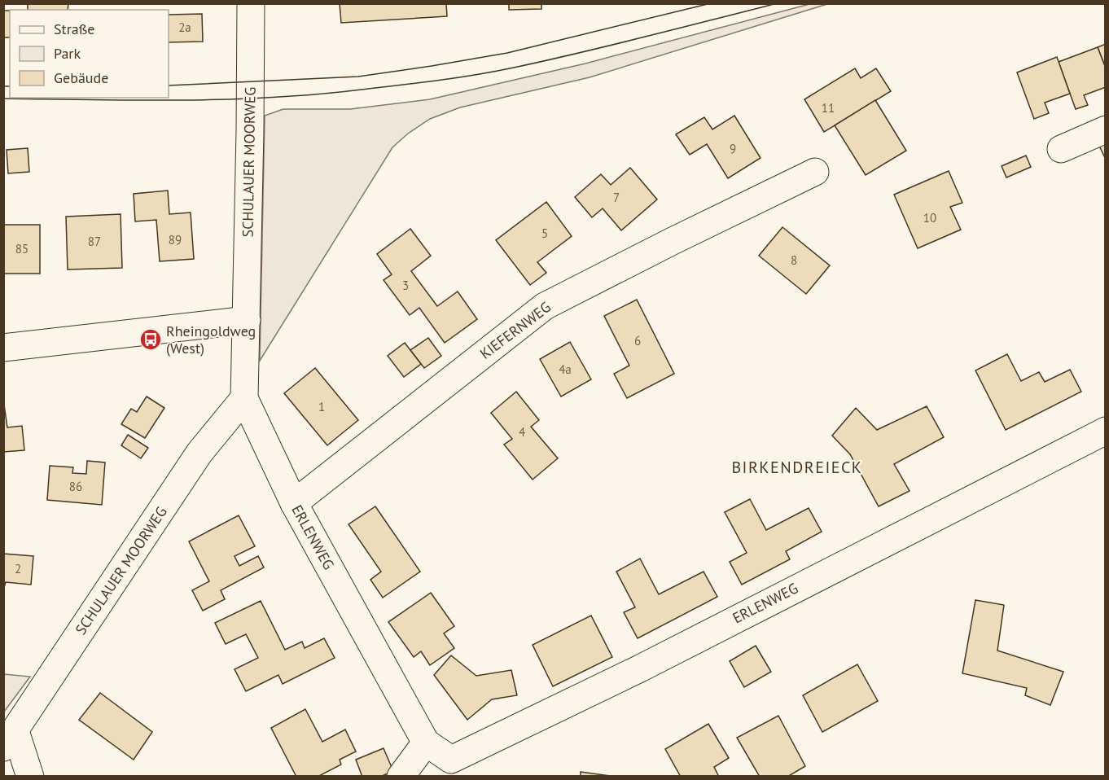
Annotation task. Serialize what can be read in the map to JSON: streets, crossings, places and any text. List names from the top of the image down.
{
  "streets": {
    "street": ["SCHULAUER MOORWEG", "KIEFERNWEG", "ERLENWEG"]
  },
  "crossings": [
    ["SCHULAUER MOORWEG", "ERLENWEG"],
    ["KIEFERNWEG", "ERLENWEG"]
  ],
  "districts": ["BIRKENDREIECK"],
  "places": {
    "bus stop": ["Rheingoldweg (West)"]
  },
  "house_numbers": [
    "2a",
    "11",
    "9",
    "7",
    "10",
    "5",
    "89",
    "87",
    "85",
    "8",
    "3",
    "6",
    "4a",
    "1",
    "4",
    "86",
    "2"
  ],
  "legend": ["Straße", "Park", "Gebäude"]
}
